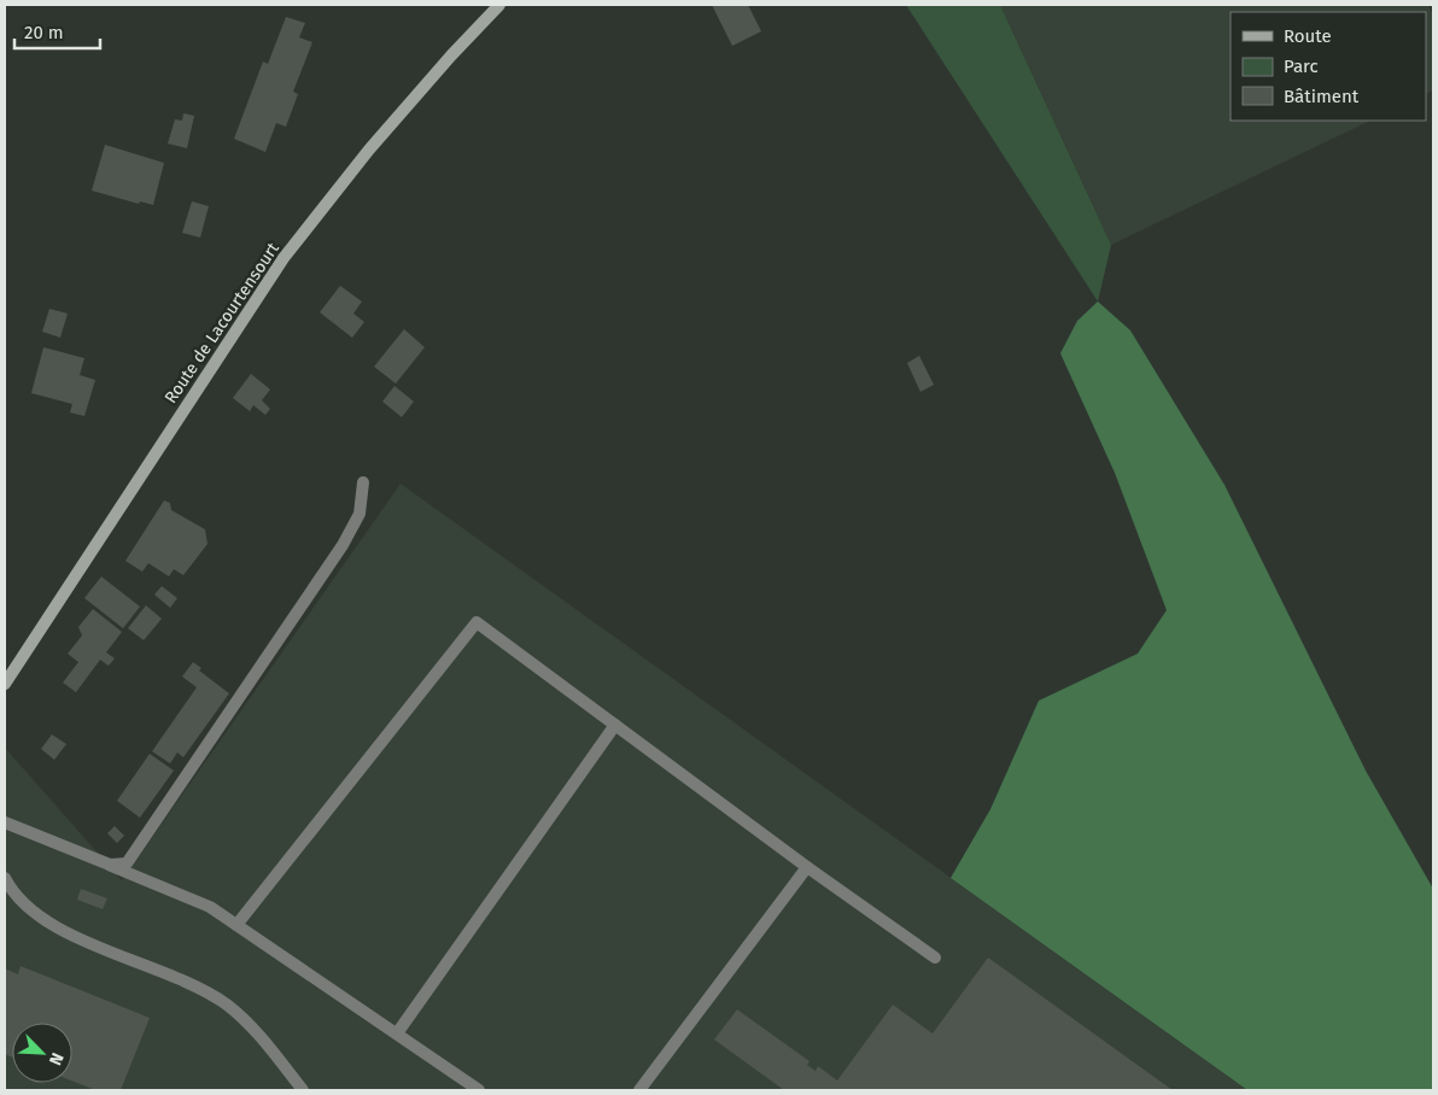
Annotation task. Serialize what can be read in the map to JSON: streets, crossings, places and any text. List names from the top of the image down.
{
  "streets": {
    "main road": ["Route de Lacourtensourt"]
  },
  "legend": ["Route", "Parc", "Bâtiment"],
  "scale_bar": "20 m",
  "north": "bottom right"
}
